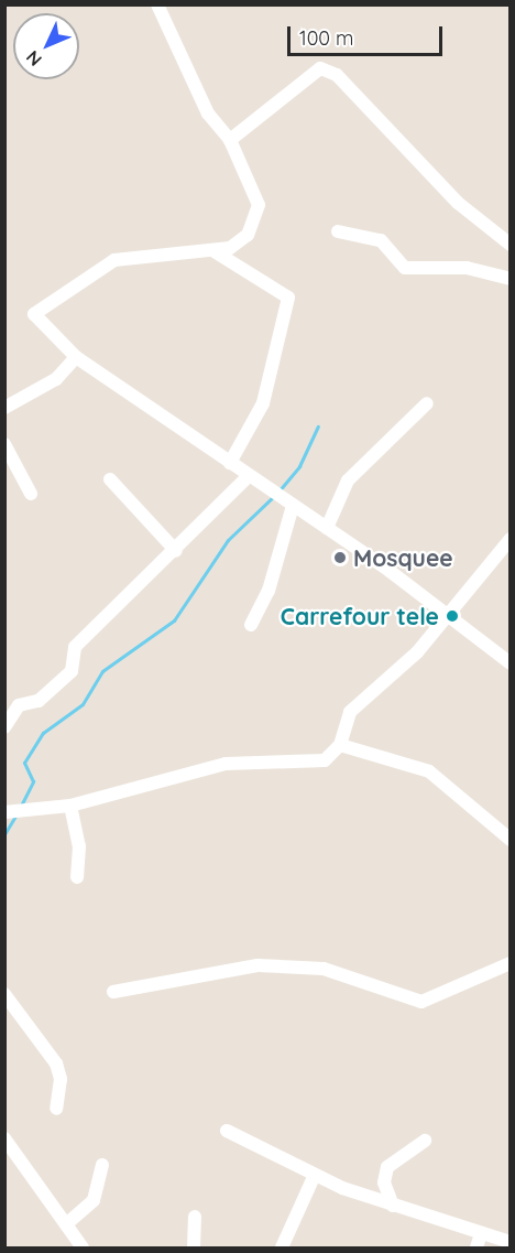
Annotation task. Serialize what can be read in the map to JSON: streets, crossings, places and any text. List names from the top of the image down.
{
  "places": ["Mosquee", "Carrefour tele"],
  "scale_bar": "100 m",
  "north": "bottom left"
}
